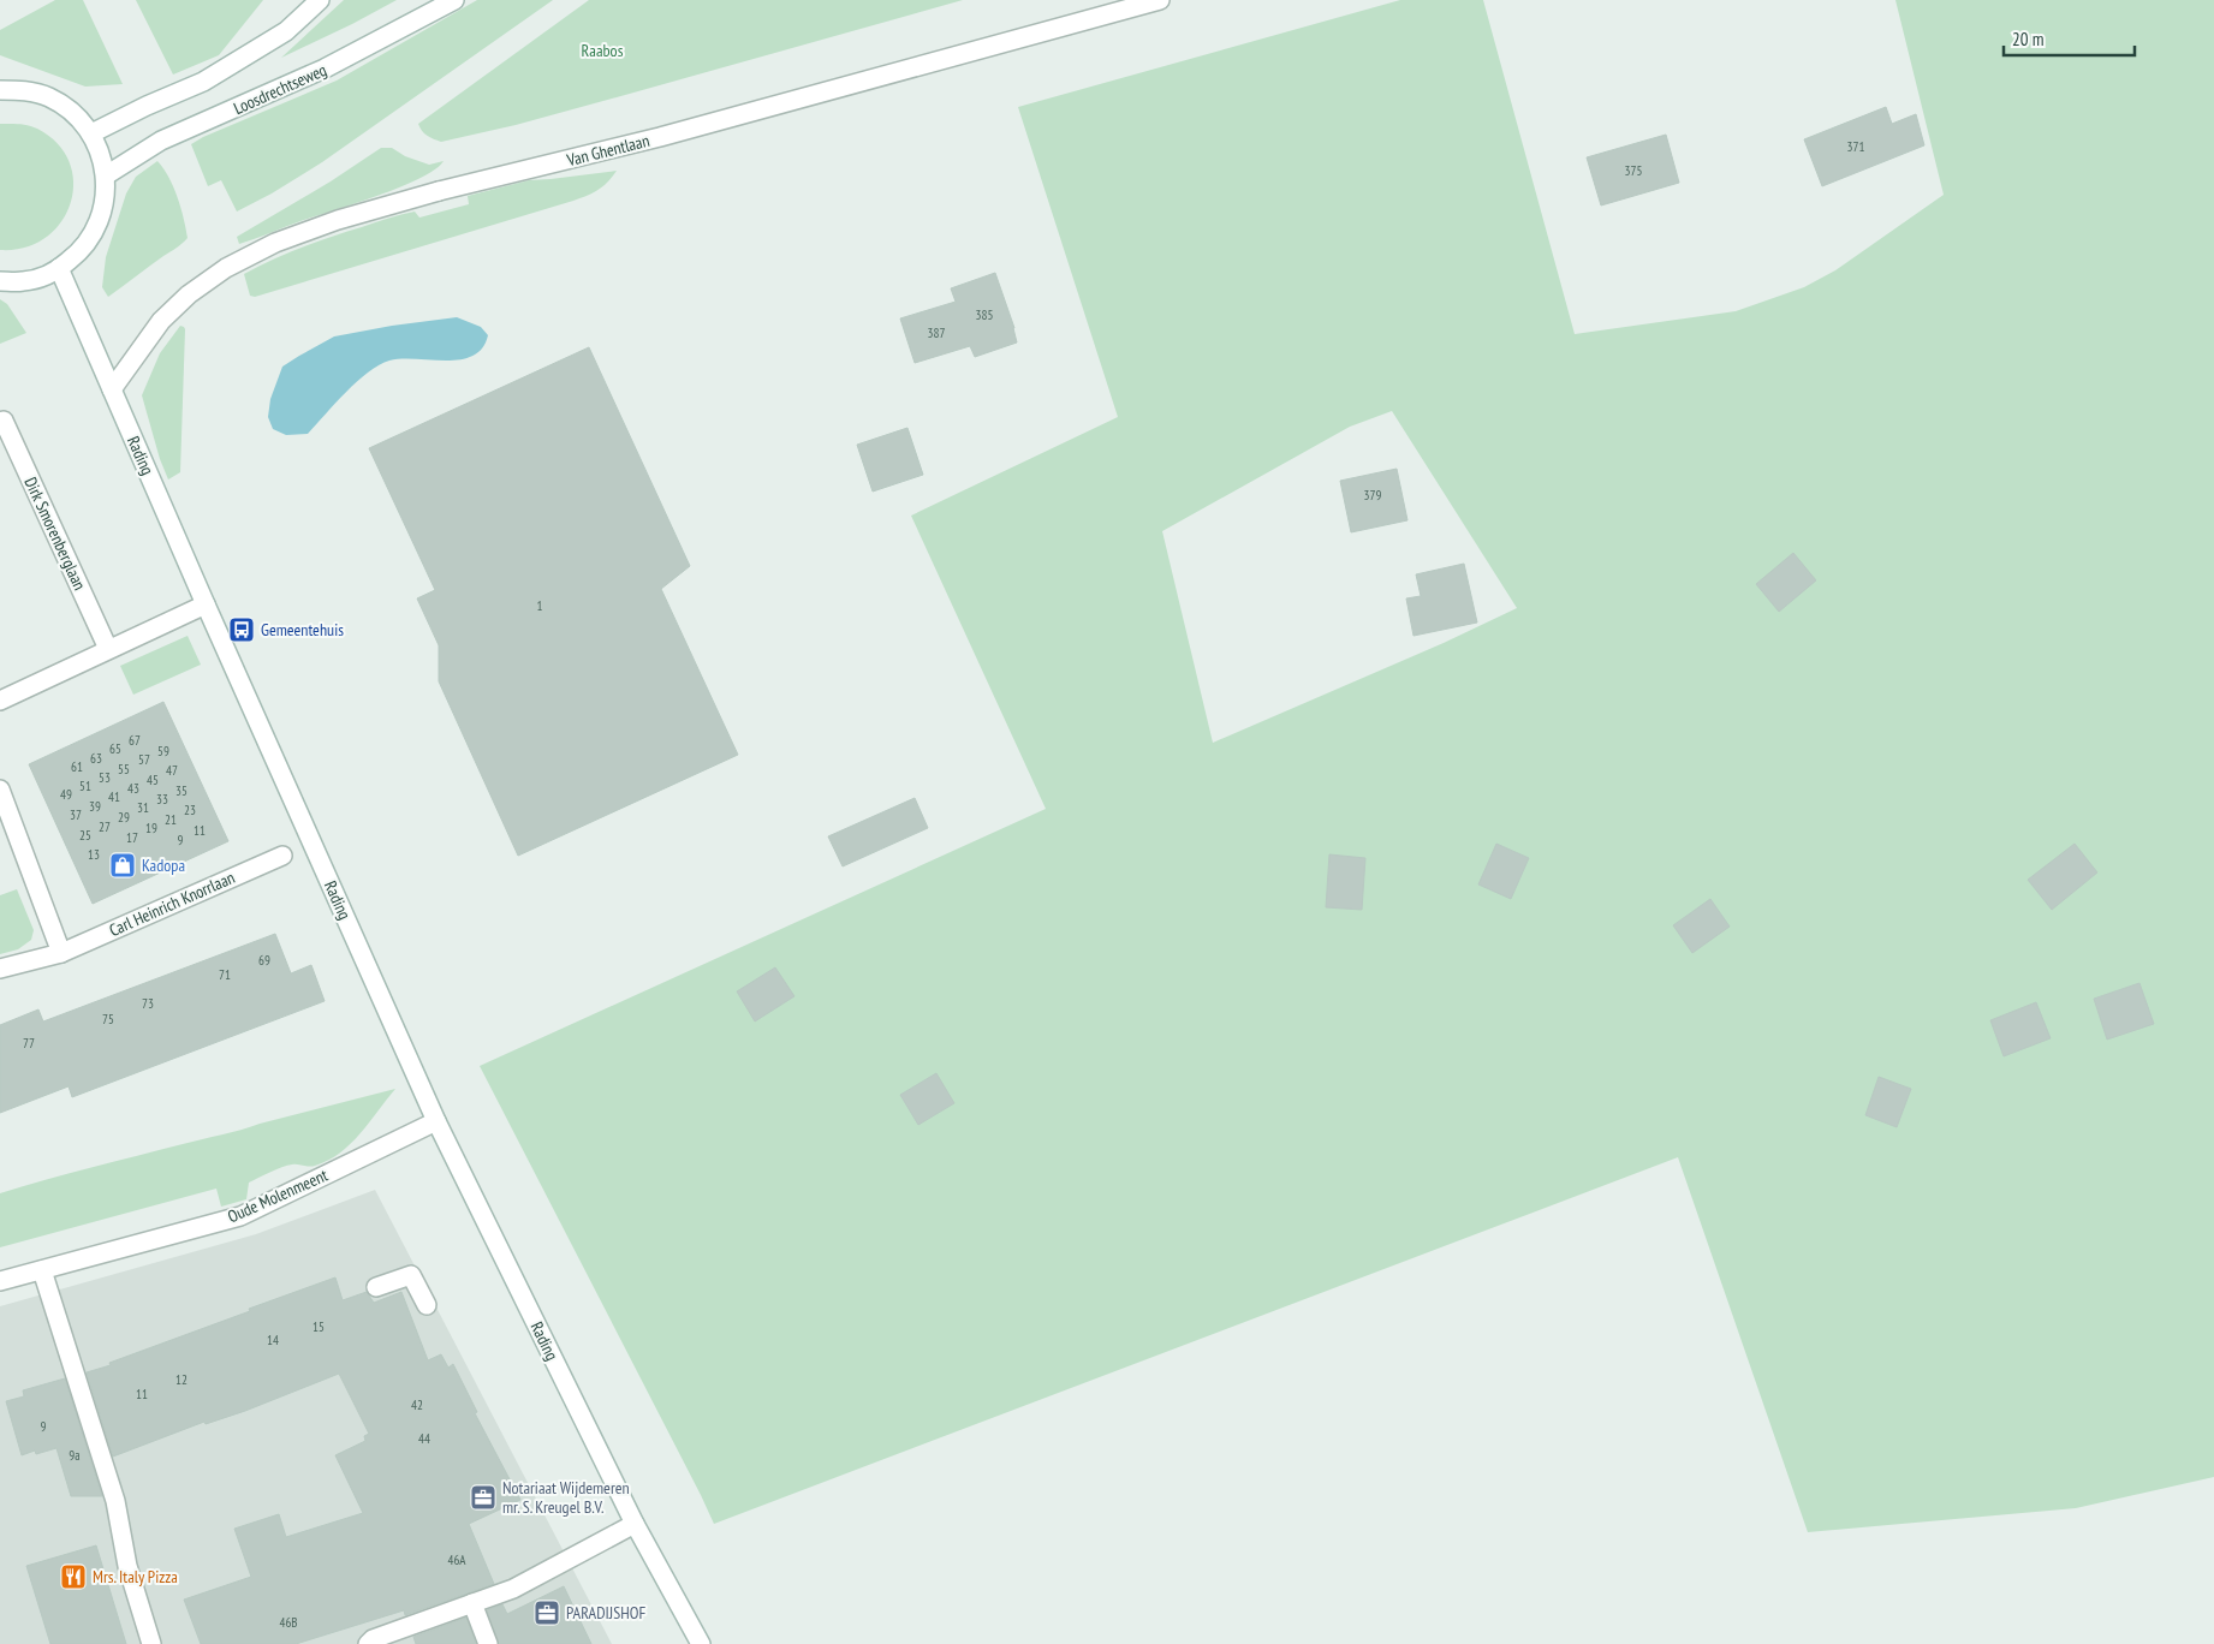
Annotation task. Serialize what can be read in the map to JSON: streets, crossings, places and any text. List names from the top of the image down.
{
  "streets": {
    "main road": [
      "Loosdrechtseweg",
      "Van Ghentlaan",
      "Rading",
      "Dirk Smorenberglaan",
      "Carl Heinrich Knorrlaan",
      "Oude Molenmeent"
    ]
  },
  "crossings": [
    ["Van Ghentlaan", "Rading"],
    ["Rading", "Oude Molenmeent"]
  ],
  "parks": ["Raabos"],
  "places": {
    "bus stop": ["Gemeentehuis"],
    "shop": ["Kadopa"],
    "office": ["Notariaat Wijdemeren mr. S. Kreugel B.V.", "PARADIJSHOF"],
    "restaurant": ["Mrs. Italy Pizza"]
  },
  "house_numbers": [
    "371",
    "375",
    "385",
    "387",
    "379",
    "1",
    "67",
    "65",
    "59",
    "63",
    "57",
    "61",
    "55",
    "47",
    "53",
    "45",
    "51",
    "43",
    "35",
    "49",
    "41",
    "33",
    "39",
    "31",
    "23",
    "37",
    "29",
    "21",
    "27",
    "19",
    "11",
    "25",
    "17",
    "9",
    "13",
    "69",
    "71",
    "73",
    "75",
    "77",
    "15",
    "14",
    "12",
    "11",
    "42",
    "9",
    "44",
    "9a",
    "46A",
    "46B"
  ],
  "scale_bar": "20 m"
}
